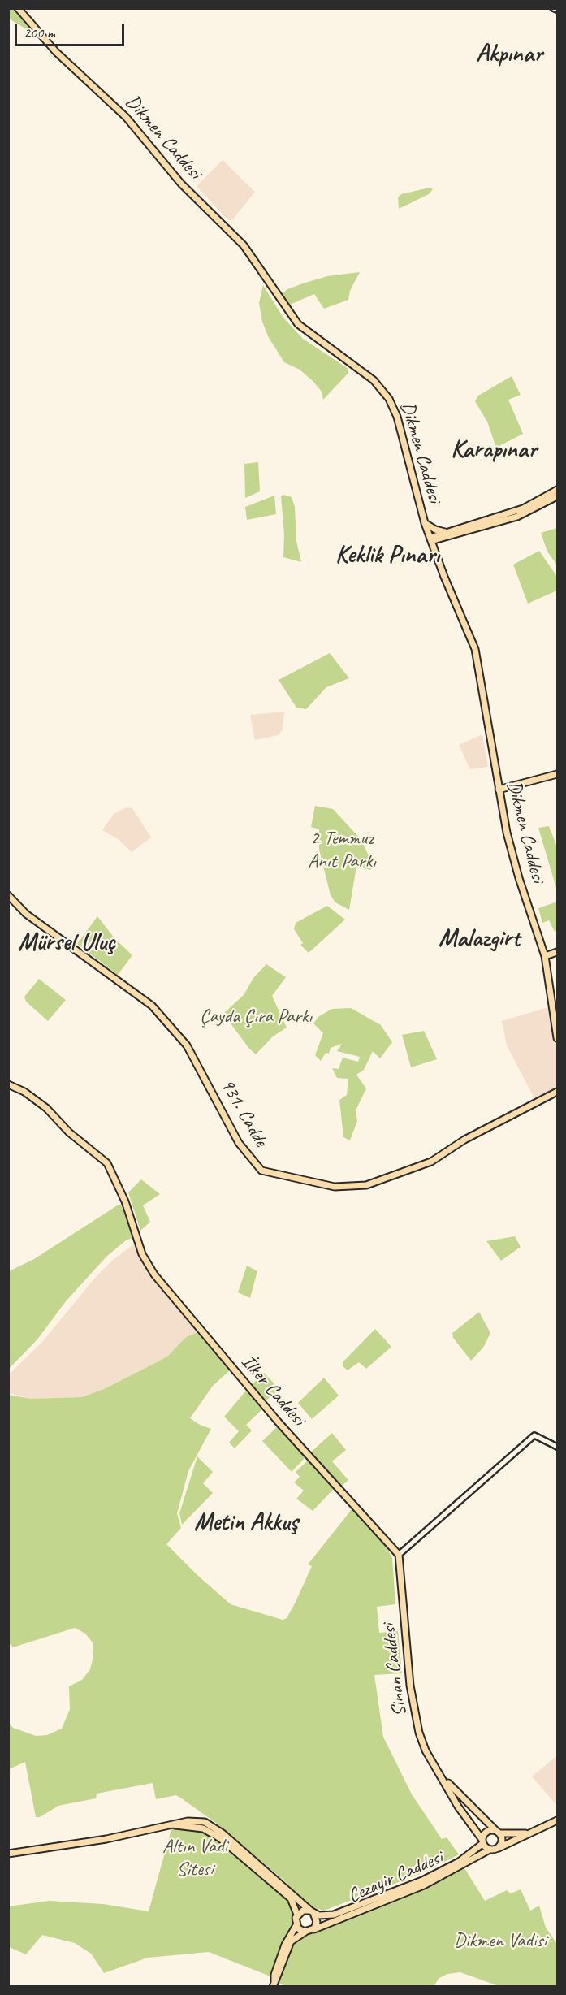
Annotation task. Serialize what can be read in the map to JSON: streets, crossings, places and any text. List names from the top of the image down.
{
  "streets": {
    "main road": [
      "Dikmen Caddesi",
      "931. Cadde",
      "İlker Caddesi",
      "Sinan Caddesi",
      "Cezayir Caddesi"
    ]
  },
  "crossings": [
    ["İlker Caddesi", "Sinan Caddesi"],
    ["Sinan Caddesi", "Cezayir Caddesi"]
  ],
  "districts": [
    "Akpınar",
    "Karapınar",
    "Keklik Pınarı",
    "Malazgirt",
    "Mürsel Uluç",
    "Metin Akkuş"
  ],
  "parks": [
    "2 Temmuz Anıt Parkı",
    "Çayda Çıra Parkı",
    "Altın Vadi Sitesi",
    "Dikmen Vadisi"
  ],
  "scale_bar": "200 m"
}
